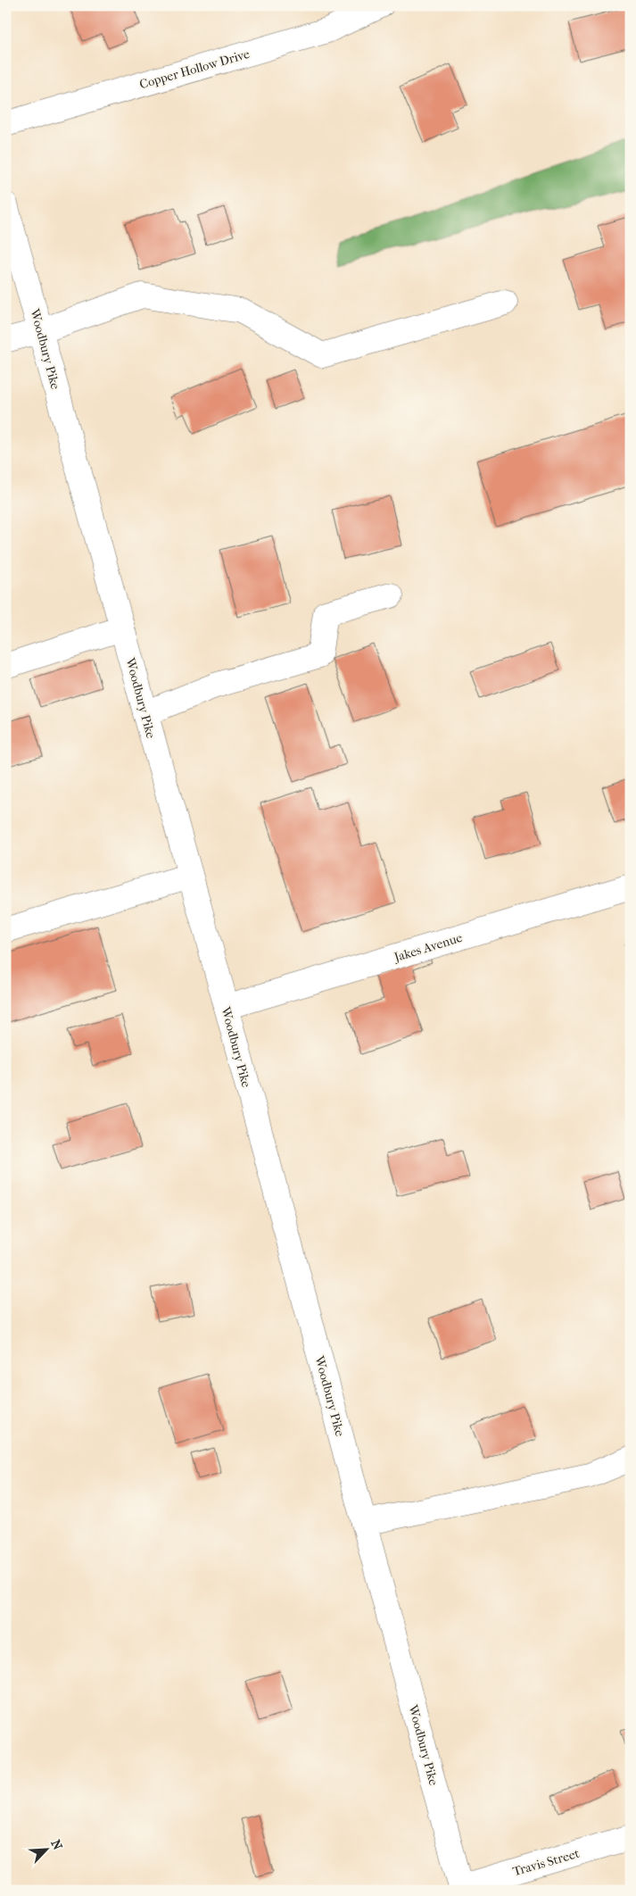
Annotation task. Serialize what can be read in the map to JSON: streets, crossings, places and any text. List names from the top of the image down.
{
  "streets": {
    "street": [
      "Copper Hollow Drive",
      "Woodbury Pike",
      "Jakes Avenue",
      "Travis Street"
    ]
  },
  "crossings": [
    ["Woodbury Pike", "Jakes Avenue"],
    ["Woodbury Pike", "Travis Street"]
  ],
  "north": "top right"
}
